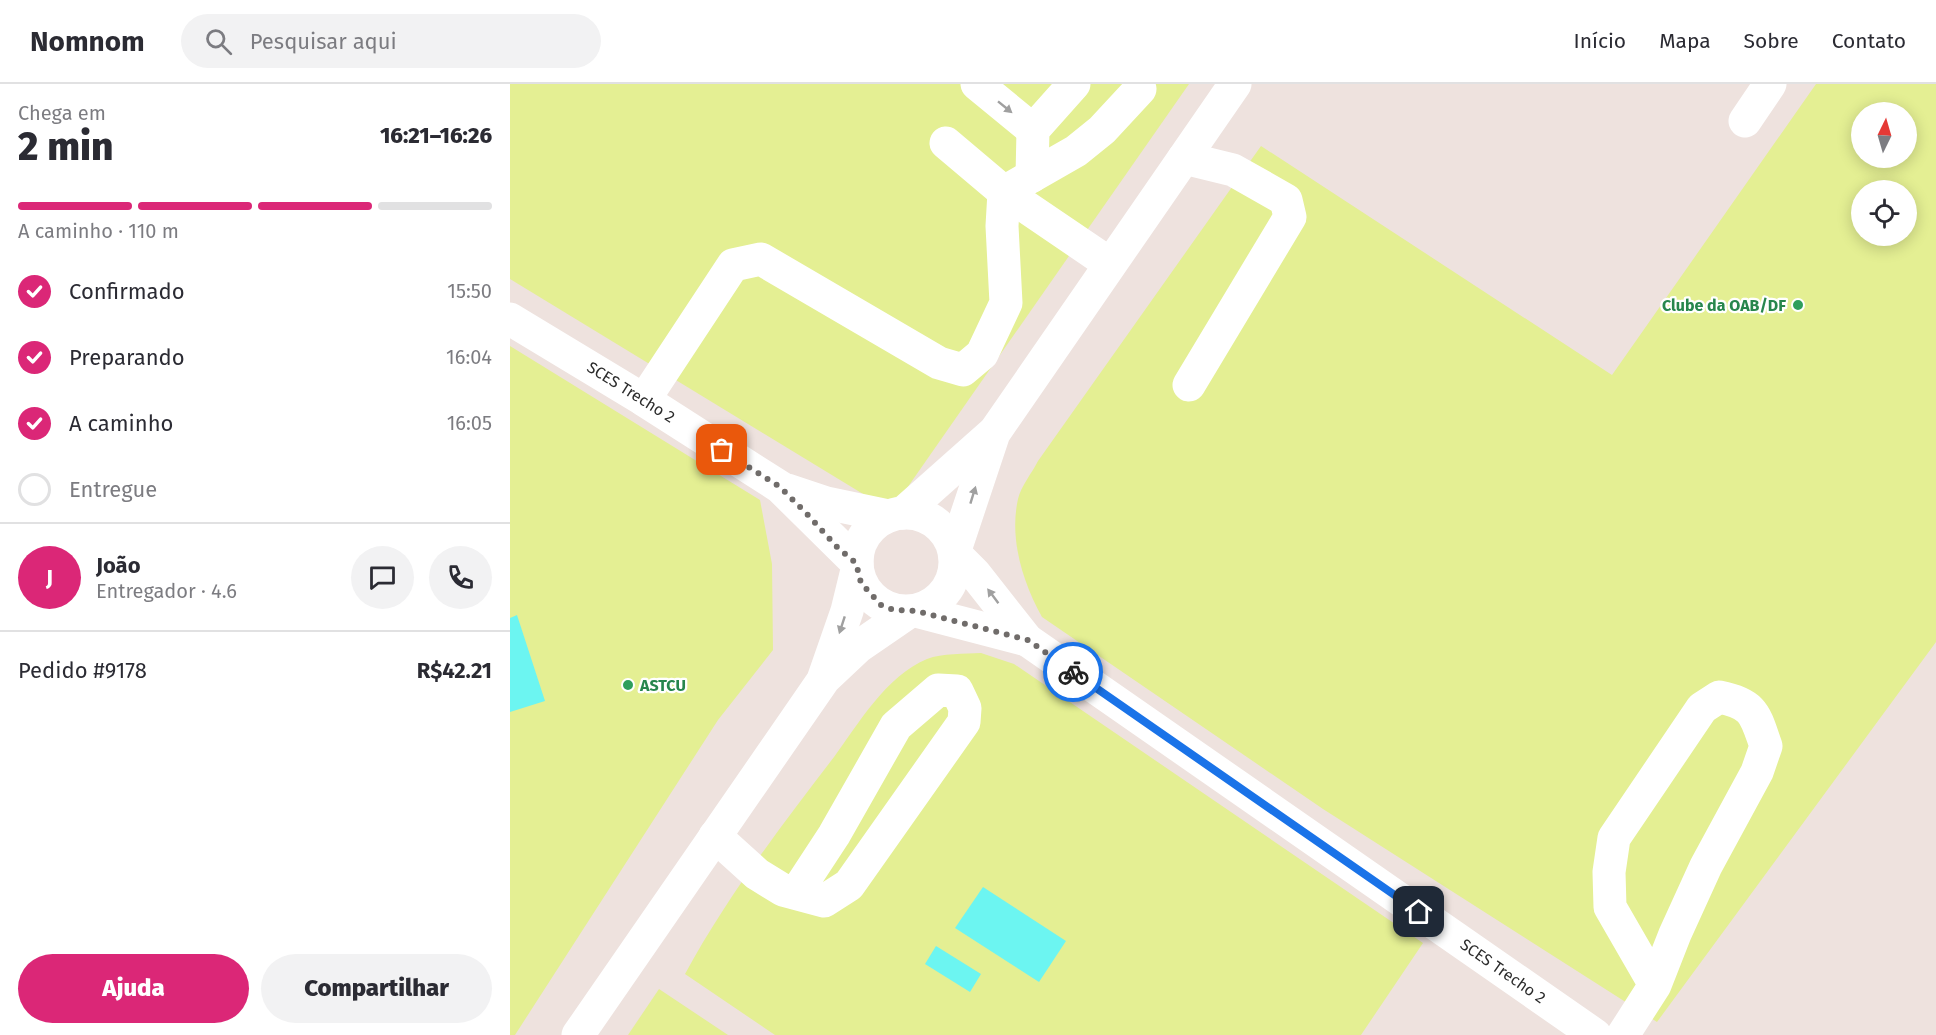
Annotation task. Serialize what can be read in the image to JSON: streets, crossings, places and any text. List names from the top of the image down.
{
  "streets": {
    "street": ["SCES Trecho 2"]
  },
  "places": ["Clube da OAB/DF", "ASTCU"],
  "north": "top",
  "page": {
    "header": "Nomnom",
    "search": "Pesquisar aqui",
    "nav": [
      "Início",
      "Mapa",
      "Sobre",
      "Contato"
    ],
    "heading": ["2 min", "Chega em", "16:21–16:26"],
    "panel": [
      "João",
      "Entregador · 4.6",
      "Pedido #9178",
      "R$42.21"
    ],
    "bar": "A caminho · 110 m",
    "list": [
      ["Confirmado", "15:50"],
      ["Preparando", "16:04"],
      ["A caminho", "16:05"],
      "Entregue"
    ],
    "round": "J",
    "buttons": ["Ajuda", "Compartilhar"]
  }
}
